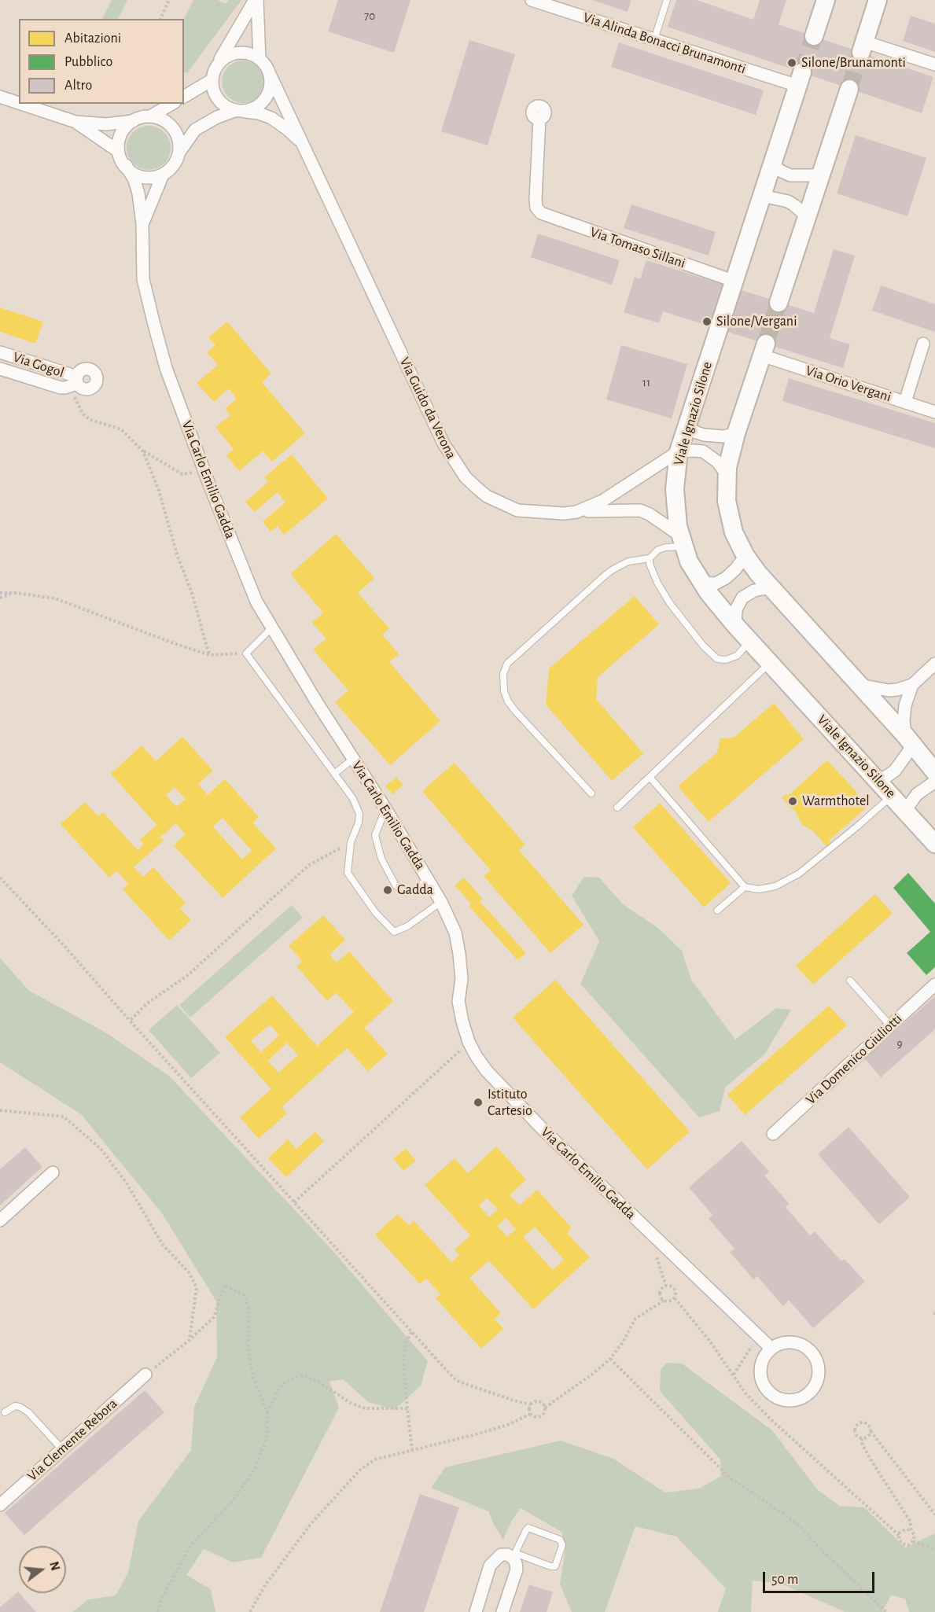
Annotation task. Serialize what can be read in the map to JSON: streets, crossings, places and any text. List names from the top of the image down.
{
  "streets": {
    "street": [
      "Via Alinda Bonacci Brunamonti",
      "Via Tomaso Sillani",
      "Via Gogol",
      "Via Orio Vergani",
      "Via Guido da Verona",
      "Viale Ignazio Silone",
      "Via Carlo Emilio Gadda",
      "Via Domenico Giuliotti",
      "Via Clemente Rebora"
    ]
  },
  "crossings": [
    ["Via Alinda Bonacci Brunamonti", "Viale Ignazio Silone"],
    ["Via Tomaso Sillani", "Viale Ignazio Silone"],
    ["Via Guido da Verona", "Viale Ignazio Silone"]
  ],
  "places": [
    "Silone/Brunamonti",
    "Silone/Vergani",
    "Warmthotel",
    "Gadda",
    "Istituto Cartesio"
  ],
  "house_numbers": ["70", "11", "9"],
  "legend": ["Abitazioni", "Pubblico", "Altro"],
  "scale_bar": "50 m",
  "north": "right"
}
